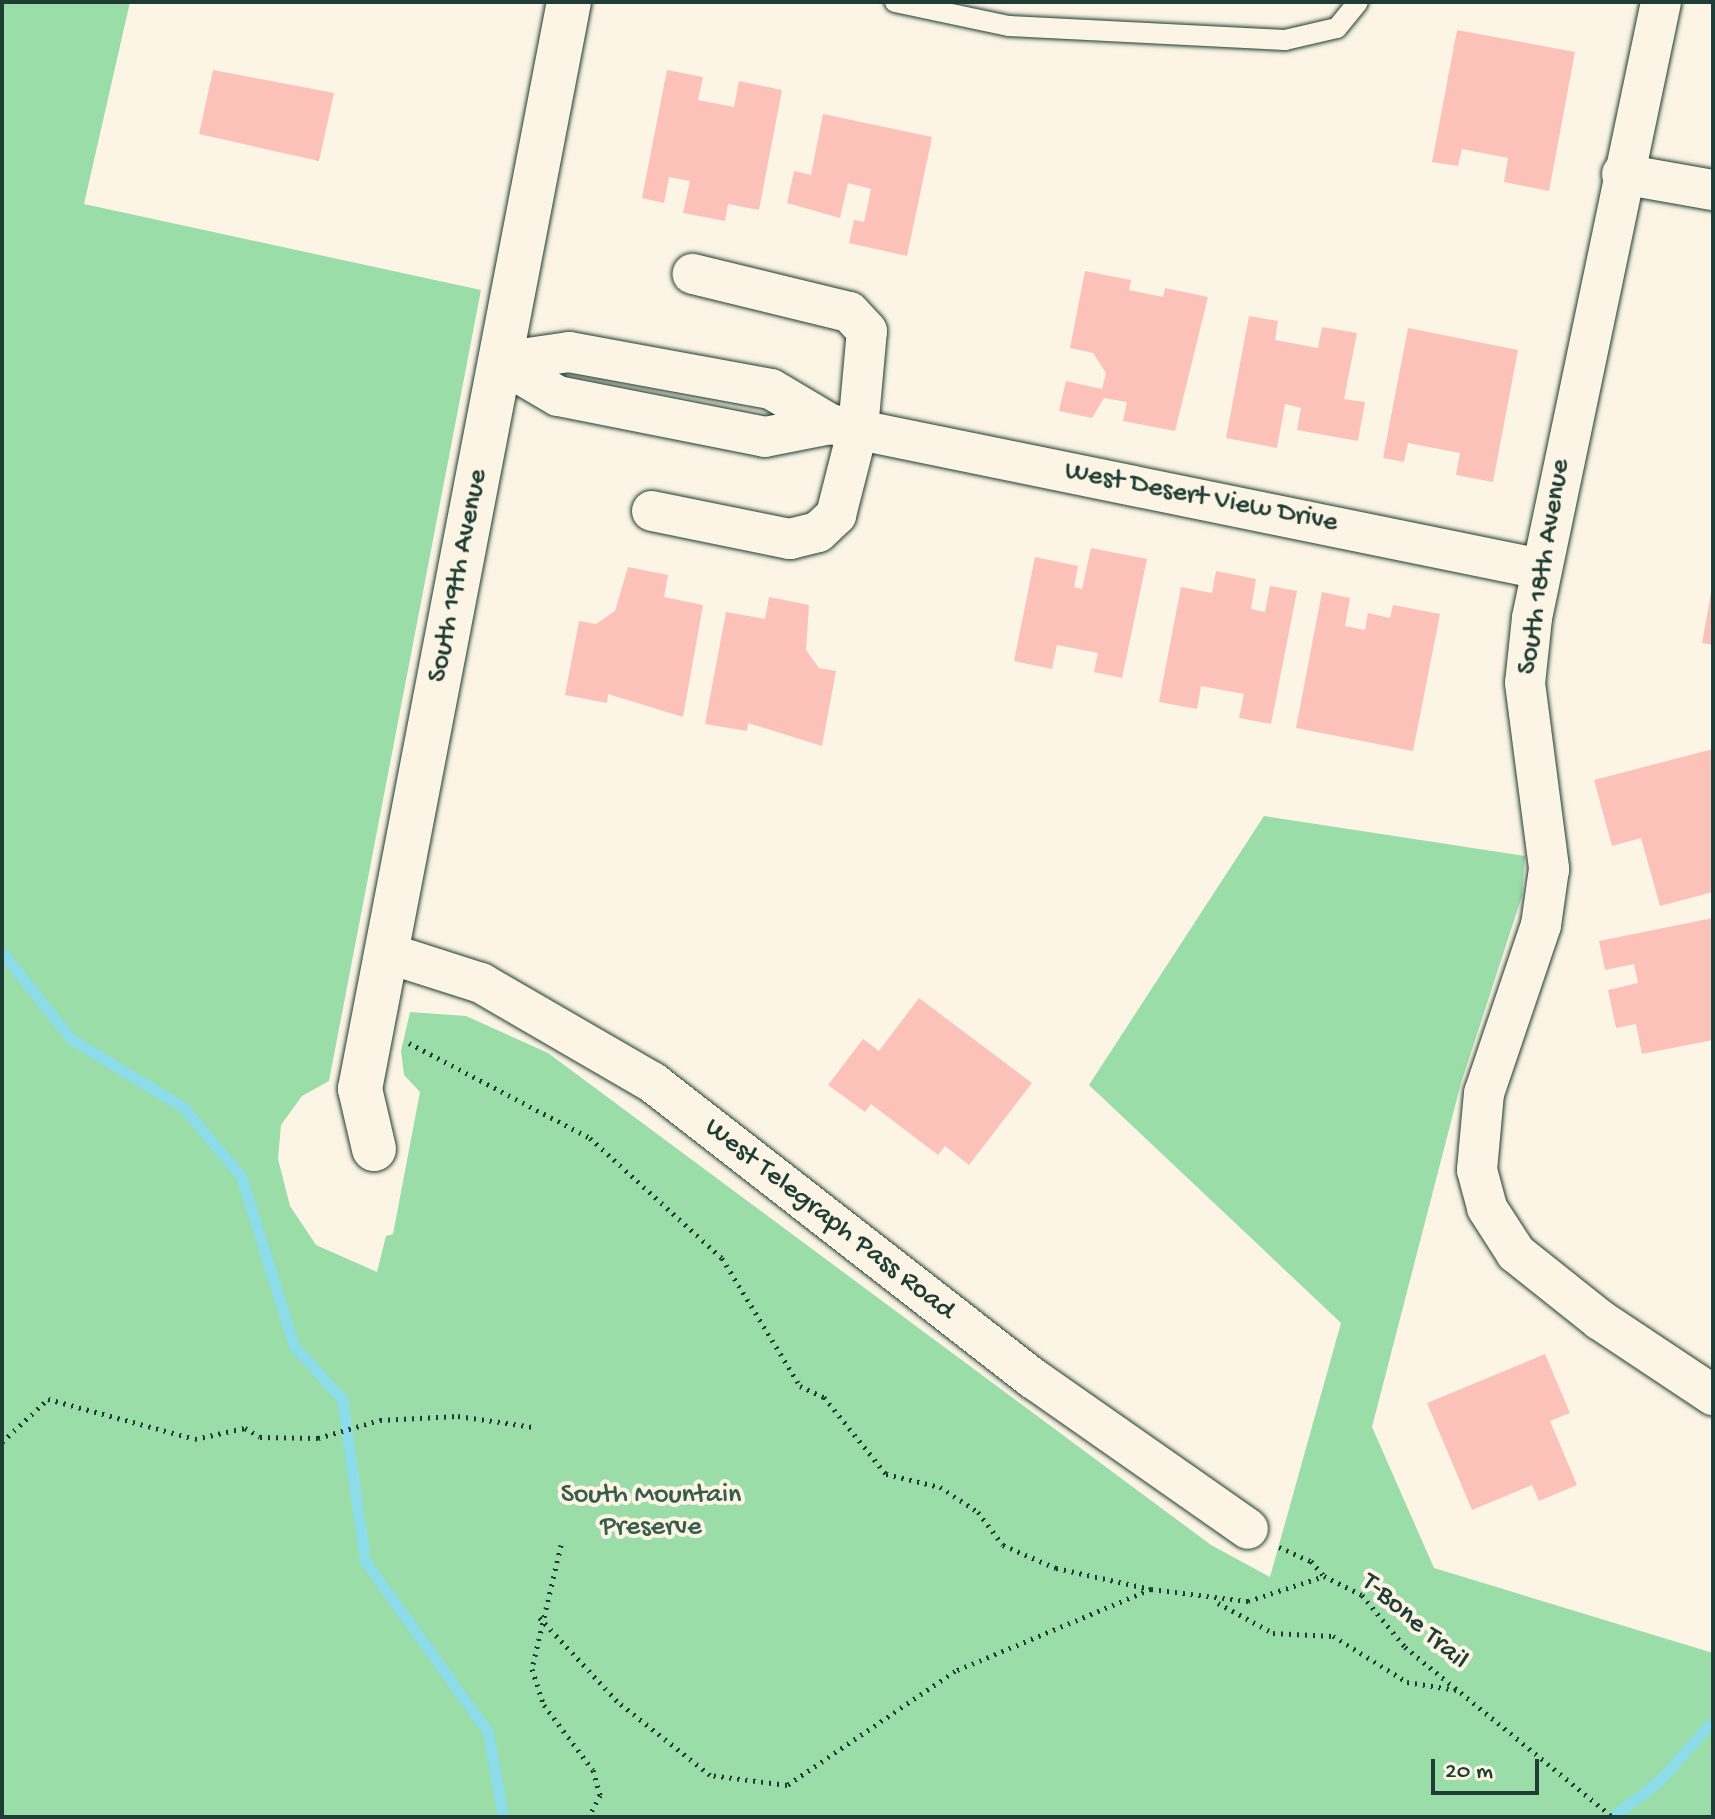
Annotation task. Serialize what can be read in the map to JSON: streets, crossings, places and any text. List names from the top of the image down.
{
  "streets": {
    "street": [
      "West Desert View Drive",
      "South 18th Avenue",
      "South 19th Avenue",
      "West Telegraph Pass Road"
    ],
    "path": ["T-Bone Trail"]
  },
  "crossings": [
    ["West Desert View Drive", "South 18th Avenue"],
    ["West Desert View Drive", "South 19th Avenue"],
    ["South 19th Avenue", "West Telegraph Pass Road"],
    ["South 19th Avenue", "T-Bone Trail"]
  ],
  "parks": ["South Mountain Preserve"],
  "scale_bar": "20 m"
}
